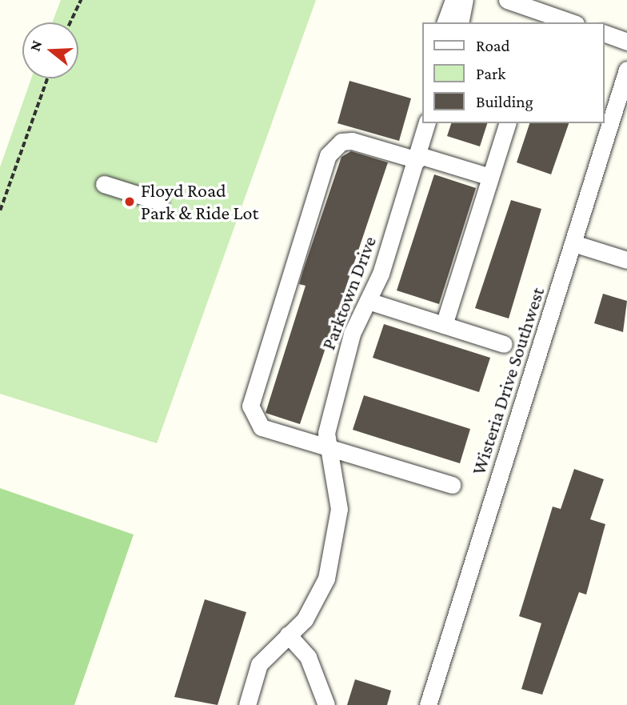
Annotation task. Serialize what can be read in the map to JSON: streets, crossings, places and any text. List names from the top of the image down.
{
  "streets": {
    "street": ["Parktown Drive", "Wisteria Drive Southwest"]
  },
  "places": ["Floyd Road Park & Ride Lot"],
  "legend": ["Road", "Park", "Building"],
  "north": "left"
}
